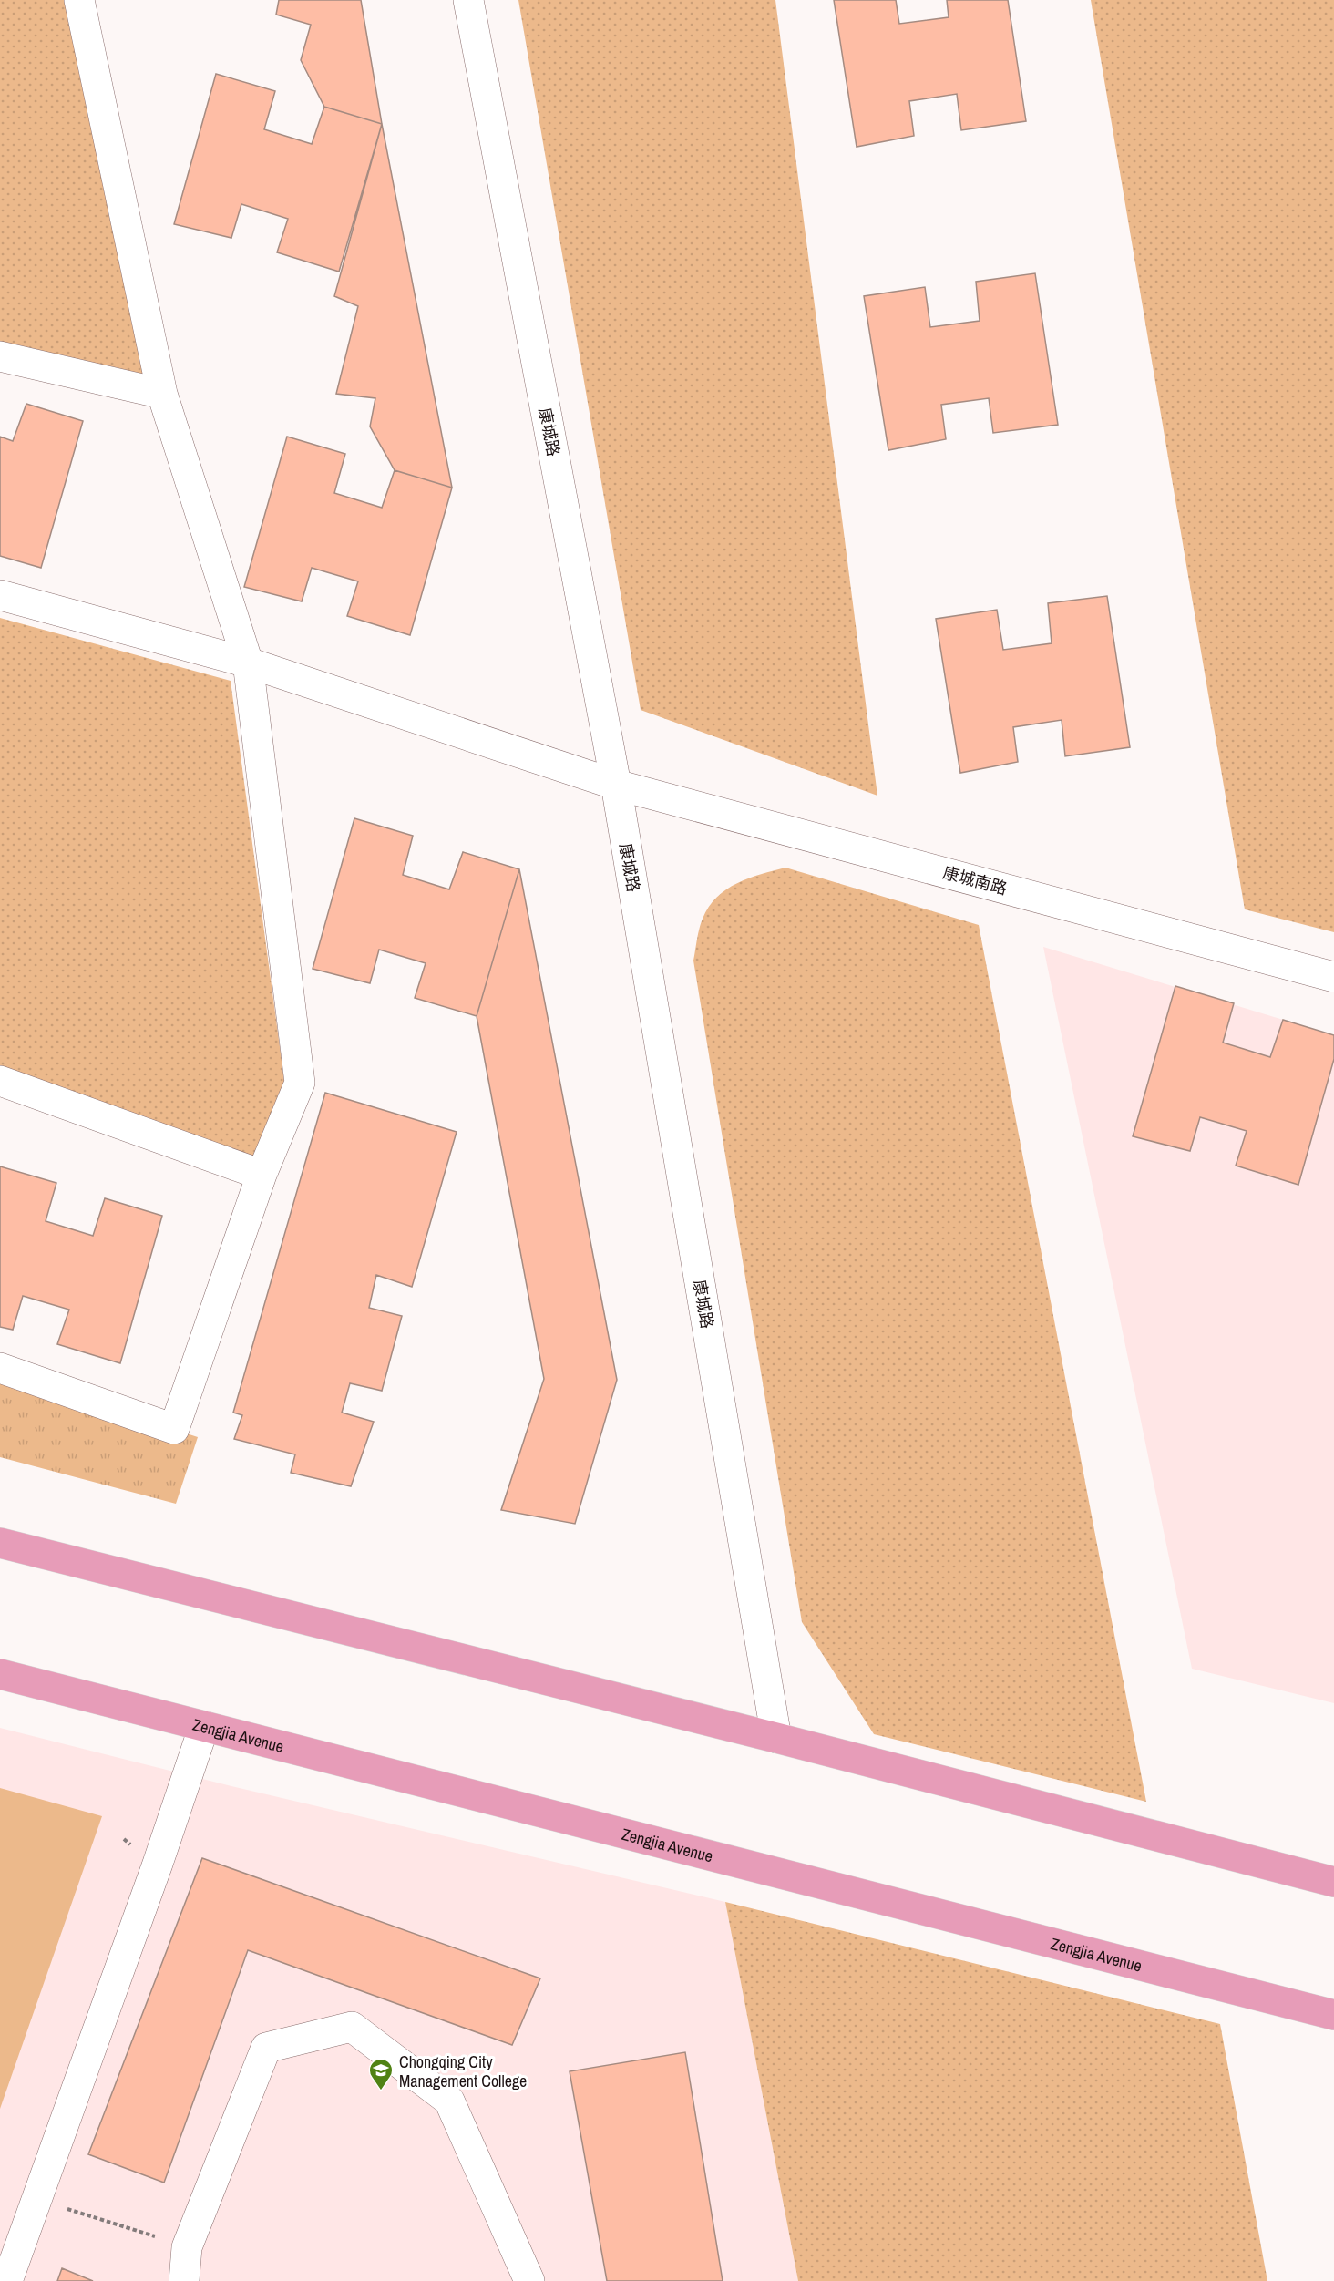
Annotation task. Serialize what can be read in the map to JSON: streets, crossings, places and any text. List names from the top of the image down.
{
  "streets": {
    "highway": ["Zengjia Avenue"],
    "street": ["康城路", "康城南路"]
  },
  "crossings": [
    ["康城路", "康城南路"]
  ],
  "places": {
    "school or university": ["Chongqing City Management College"]
  }
}
